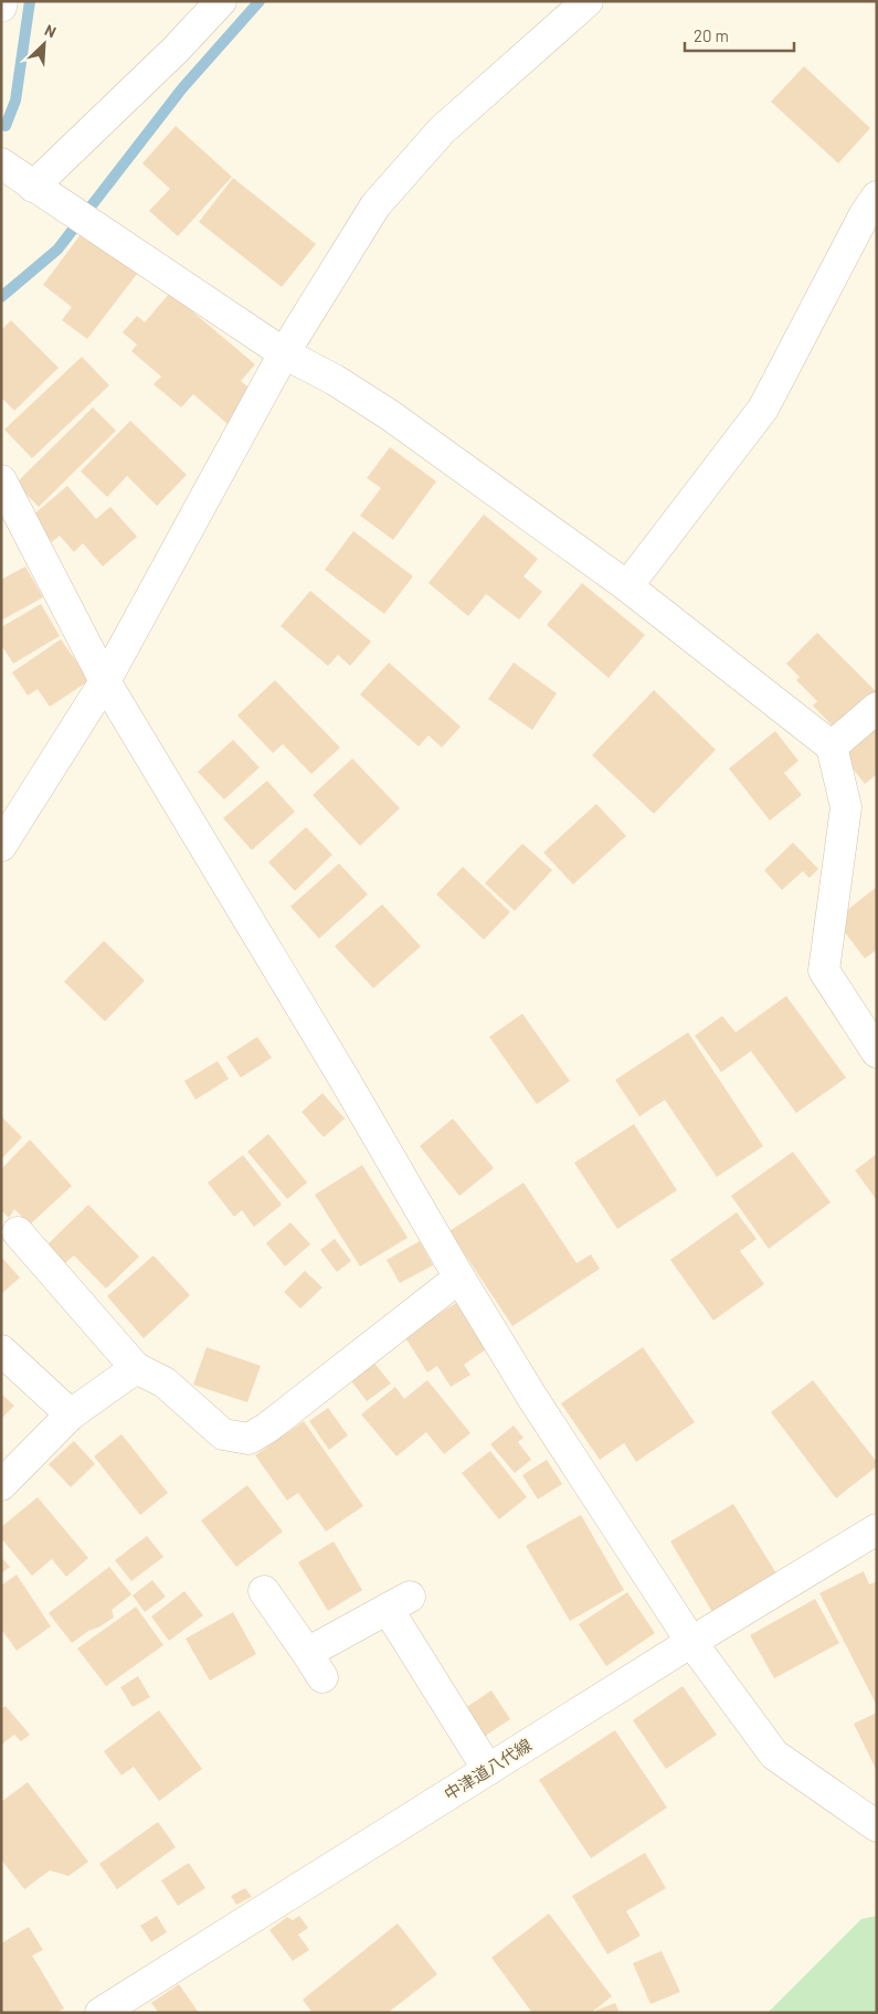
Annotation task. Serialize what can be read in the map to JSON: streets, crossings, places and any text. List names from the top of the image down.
{
  "streets": {
    "street": ["中津道八代線"]
  },
  "scale_bar": "20 m",
  "north": "top right"
}
